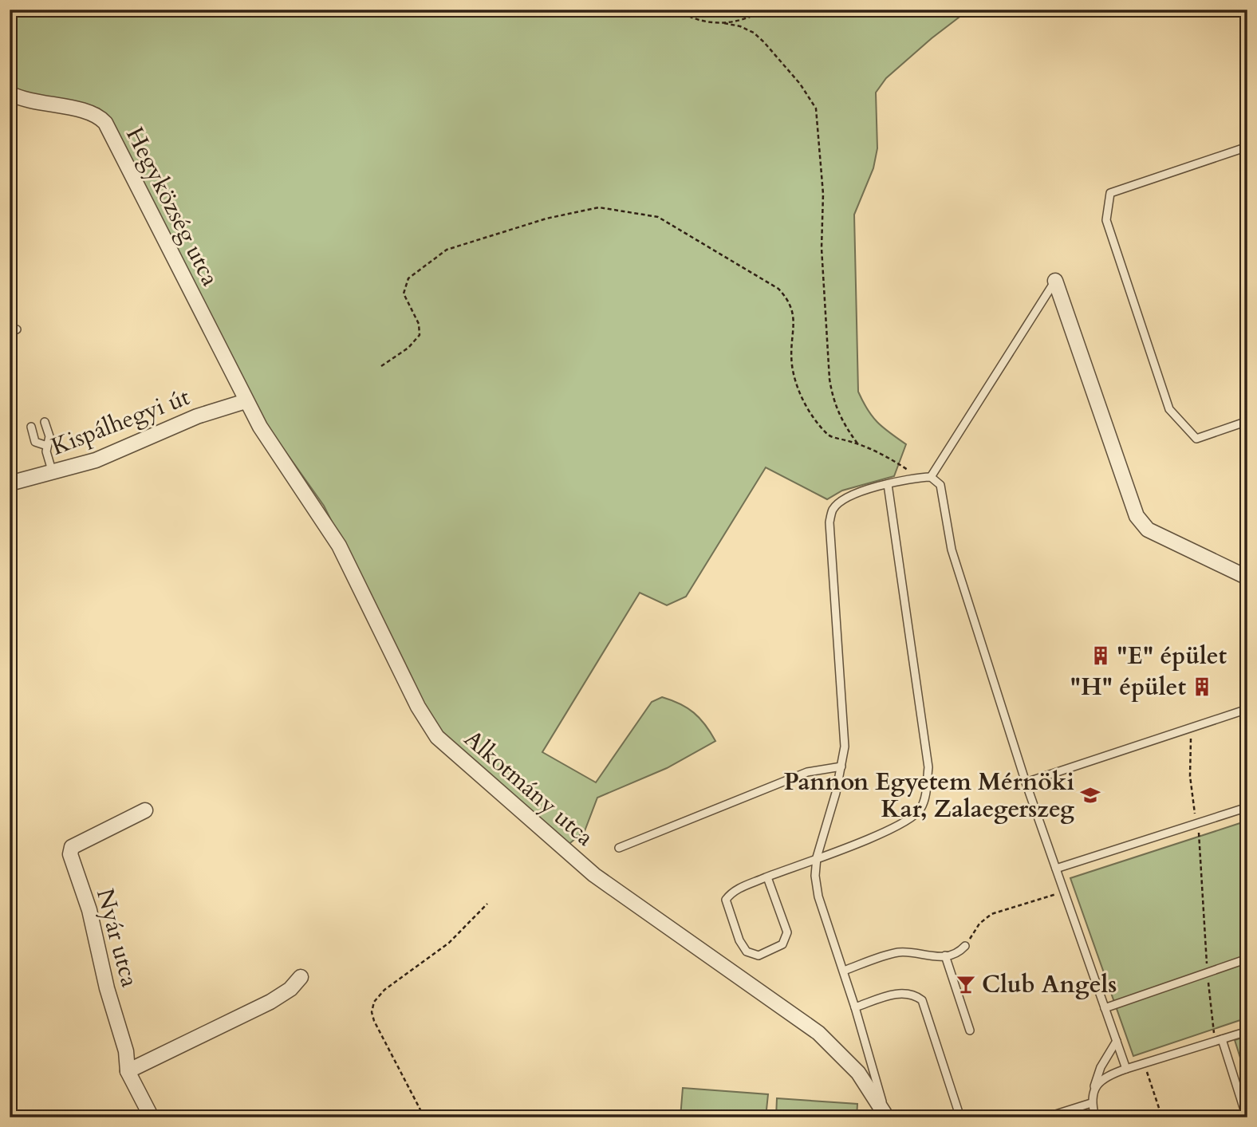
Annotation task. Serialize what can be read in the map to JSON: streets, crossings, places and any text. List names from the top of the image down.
{
  "streets": {
    "street": [
      "Hegyközség utca",
      "Kispálhegyi út",
      "Alkotmány utca",
      "Nyár utca"
    ]
  },
  "crossings": [
    ["Hegyközség utca", "Kispálhegyi út"],
    ["Hegyközség utca", "Alkotmány utca"],
    ["Kispálhegyi út", "Alkotmány utca"]
  ],
  "places": {
    "building": ["\"E\" épület", "\"H\" épület"],
    "school or university": ["Pannon Egyetem Mérnöki Kar, Zalaegerszeg"],
    "bar": ["Club Angels"]
  }
}
